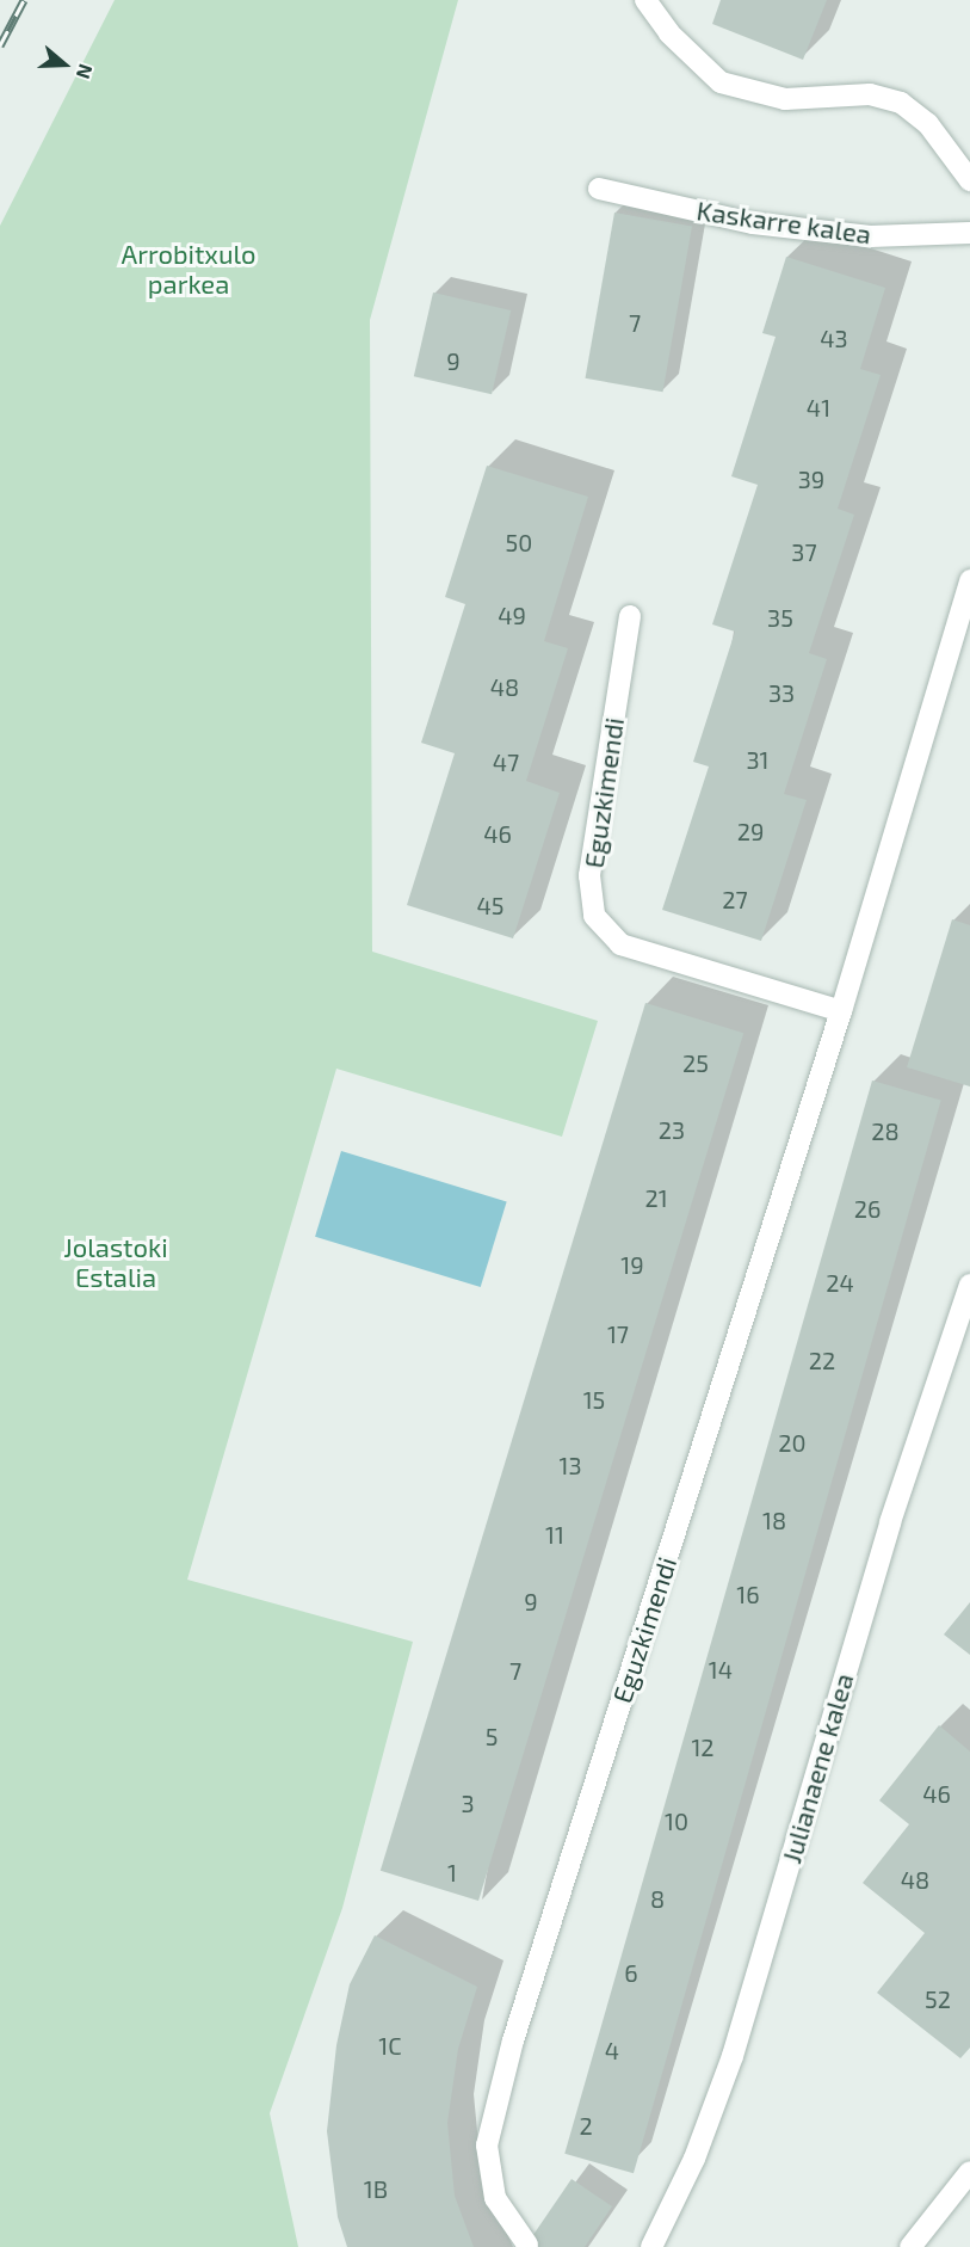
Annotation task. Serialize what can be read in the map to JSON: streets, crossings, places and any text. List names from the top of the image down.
{
  "streets": {
    "street": ["Kaskarre kalea", "Eguzkimendi", "Julianaene kalea"]
  },
  "parks": ["Arrobitxulo parkea", "Jolastoki Estalia"],
  "house_numbers": [
    "7",
    "43",
    "9",
    "41",
    "39",
    "50",
    "37",
    "49",
    "35",
    "48",
    "33",
    "31",
    "47",
    "29",
    "46",
    "27",
    "45",
    "25",
    "23",
    "28",
    "21",
    "26",
    "19",
    "24",
    "17",
    "22",
    "15",
    "20",
    "13",
    "18",
    "11",
    "16",
    "9",
    "14",
    "7",
    "5",
    "12",
    "46",
    "3",
    "10",
    "1",
    "48",
    "8",
    "6",
    "52",
    "1C",
    "4",
    "2",
    "1B"
  ],
  "north": "right"
}
